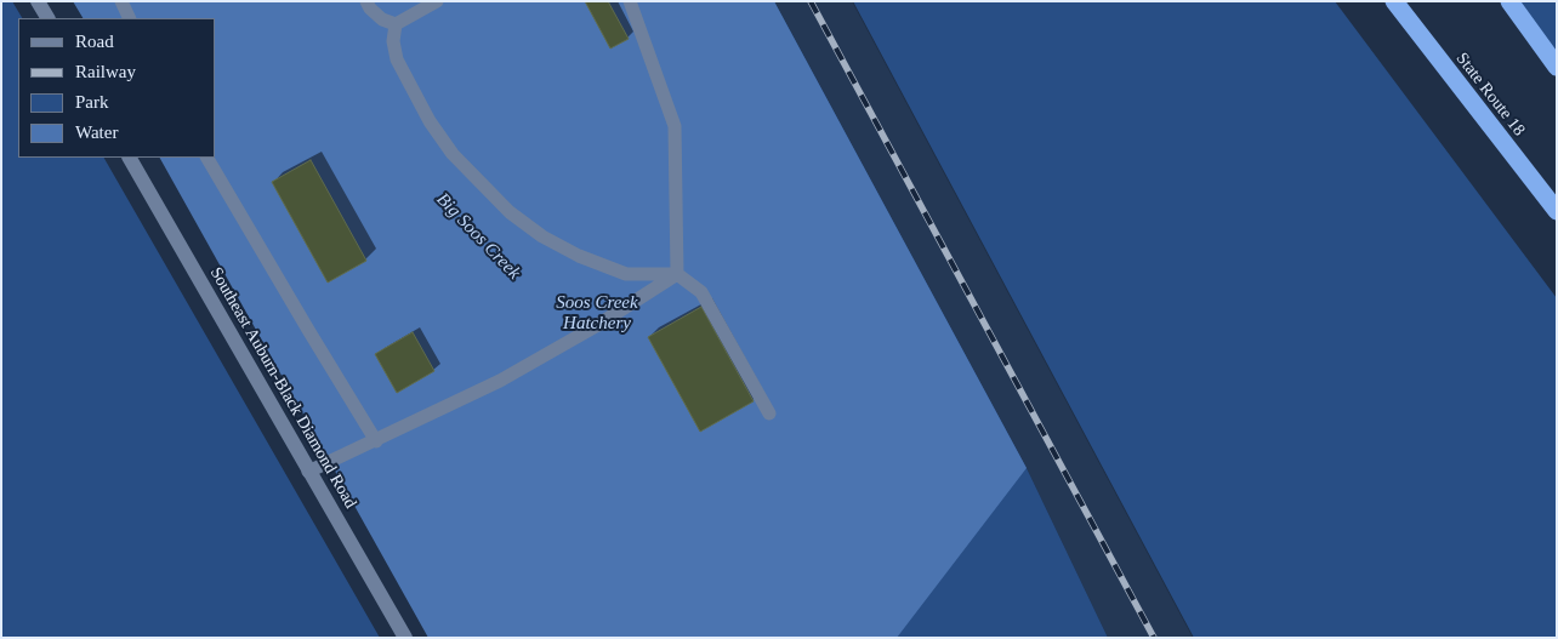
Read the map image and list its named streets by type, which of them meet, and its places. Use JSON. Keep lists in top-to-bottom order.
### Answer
{
  "streets": {
    "highway": ["State Route 18"],
    "main road": ["Southeast Auburn-Black Diamond Road"]
  },
  "water": ["Big Soos Creek", "Soos Creek Hatchery"],
  "legend": [
    "Road",
    "Railway",
    "Park",
    "Water"
  ]
}
